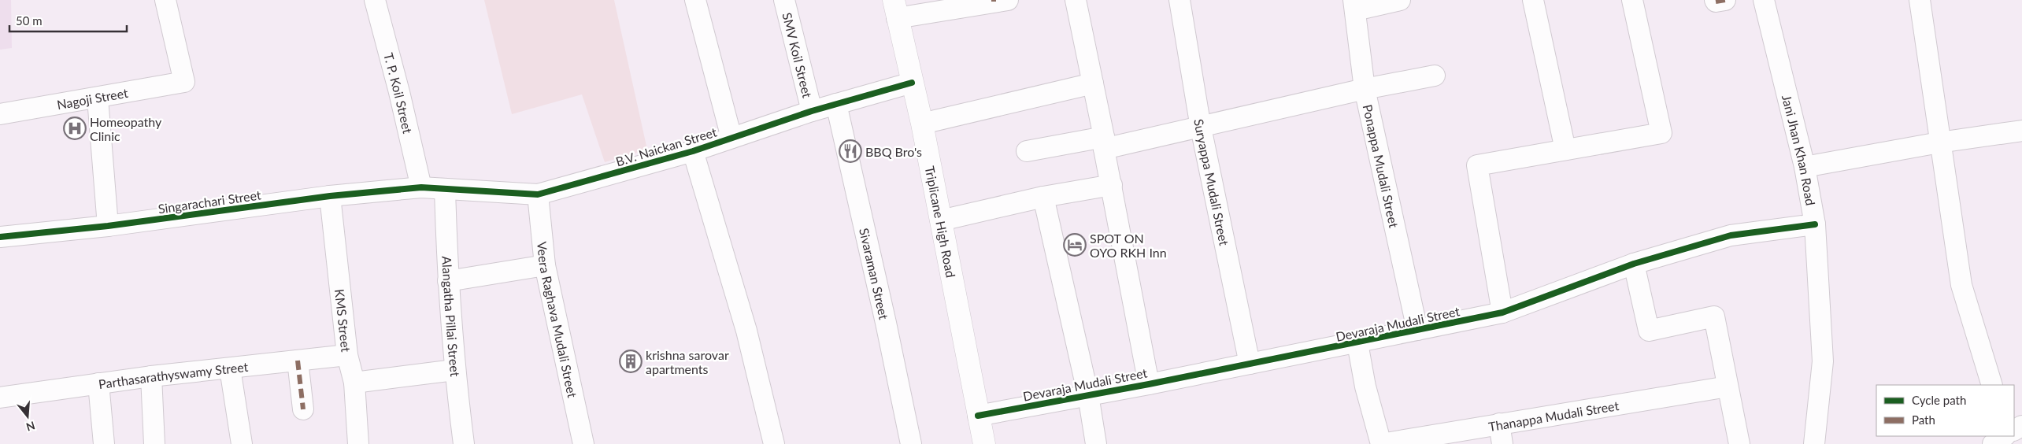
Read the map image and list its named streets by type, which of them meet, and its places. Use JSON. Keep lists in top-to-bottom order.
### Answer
{
  "streets": {
    "main road": ["Triplicane High Road"],
    "street": [
      "SMV Koil Street",
      "T. P. Koil Street",
      "Nagoji Street",
      "B.V. Naickan Street",
      "Jani Jhan Khan Road",
      "Ponappa Mudali Street",
      "Suryappa Mudali Street",
      "Singarachari Street",
      "Sivaraman Street",
      "Alangatha Pillai Street",
      "Veera Raghava Mudali Street",
      "KMS Street",
      "Devaraja Mudali Street",
      "Parthasarathyswamy Street",
      "Thanappa Mudali Street"
    ]
  },
  "crossings": [
    ["SMV Koil Street", "B.V. Naickan Street"],
    ["T. P. Koil Street", "B.V. Naickan Street"],
    ["T. P. Koil Street", "Singarachari Street"],
    ["B.V. Naickan Street", "Singarachari Street"],
    ["B.V. Naickan Street", "Triplicane High Road"],
    ["B.V. Naickan Street", "Sivaraman Street"],
    ["B.V. Naickan Street", "Alangatha Pillai Street"],
    ["B.V. Naickan Street", "Veera Raghava Mudali Street"],
    ["Jani Jhan Khan Road", "Devaraja Mudali Street"],
    ["Ponappa Mudali Street", "Devaraja Mudali Street"],
    ["Suryappa Mudali Street", "Devaraja Mudali Street"],
    ["Singarachari Street", "KMS Street"],
    ["Triplicane High Road", "Devaraja Mudali Street"],
    ["KMS Street", "Parthasarathyswamy Street"]
  ],
  "places": {
    "hospital": ["Homeopathy Clinic"],
    "restaurant": ["BBQ Bro's"],
    "hotel": ["SPOT ON OYO RKH Inn"],
    "building": ["krishna sarovar apartments"]
  },
  "legend": ["Cycle path", "Path"],
  "scale_bar": "50 m",
  "north": "bottom"
}
